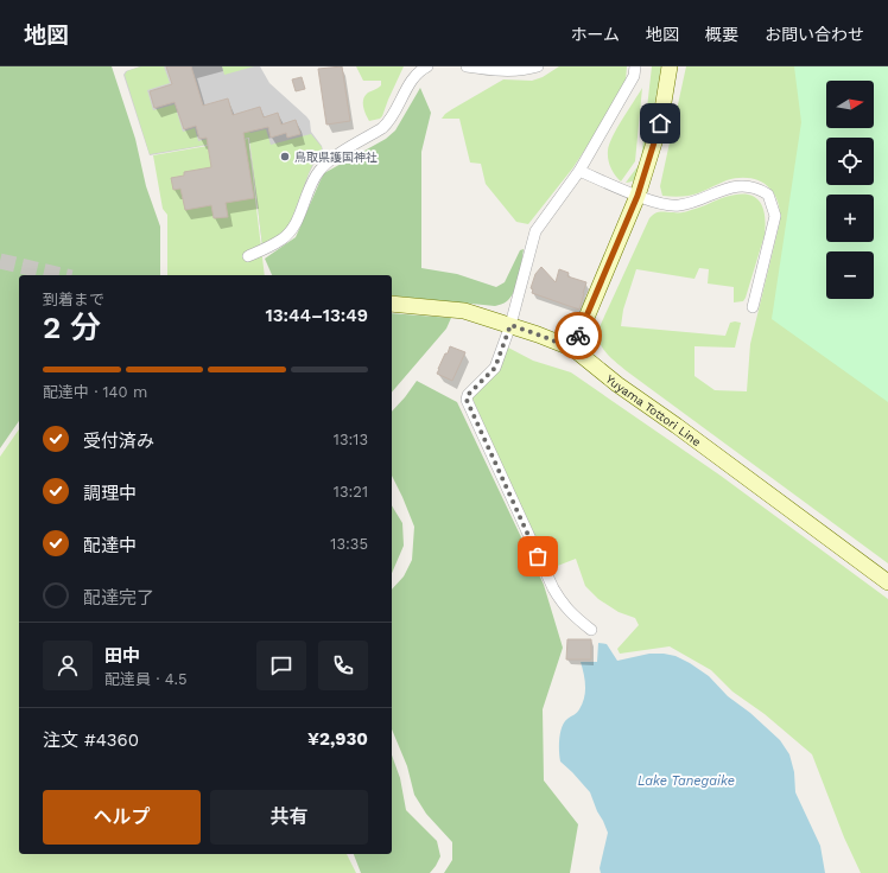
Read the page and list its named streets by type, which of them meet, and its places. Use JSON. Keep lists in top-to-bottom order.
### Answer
{
  "streets": {
    "main road": ["Yuyama Tottori Line"]
  },
  "water": ["Lake Tanegaike"],
  "places": ["鳥取県護国神社"],
  "north": "right",
  "page": {
    "header": "地図",
    "nav": [
      "ホーム",
      "地図",
      "概要",
      "お問い合わせ"
    ],
    "map_buttons": ["+", "−"],
    "heading": ["2 分", "到着まで", "13:44–13:49"],
    "panel": [
      "田中",
      "配達員 · 4.5",
      "注文 #4360",
      "¥2,930"
    ],
    "bar": "配達中 · 140 m",
    "list": [
      ["受付済み", "13:13"],
      ["調理中", "13:21"],
      ["配達中", "13:35"],
      "配達完了"
    ],
    "buttons": ["ヘルプ", "共有"]
  }
}
